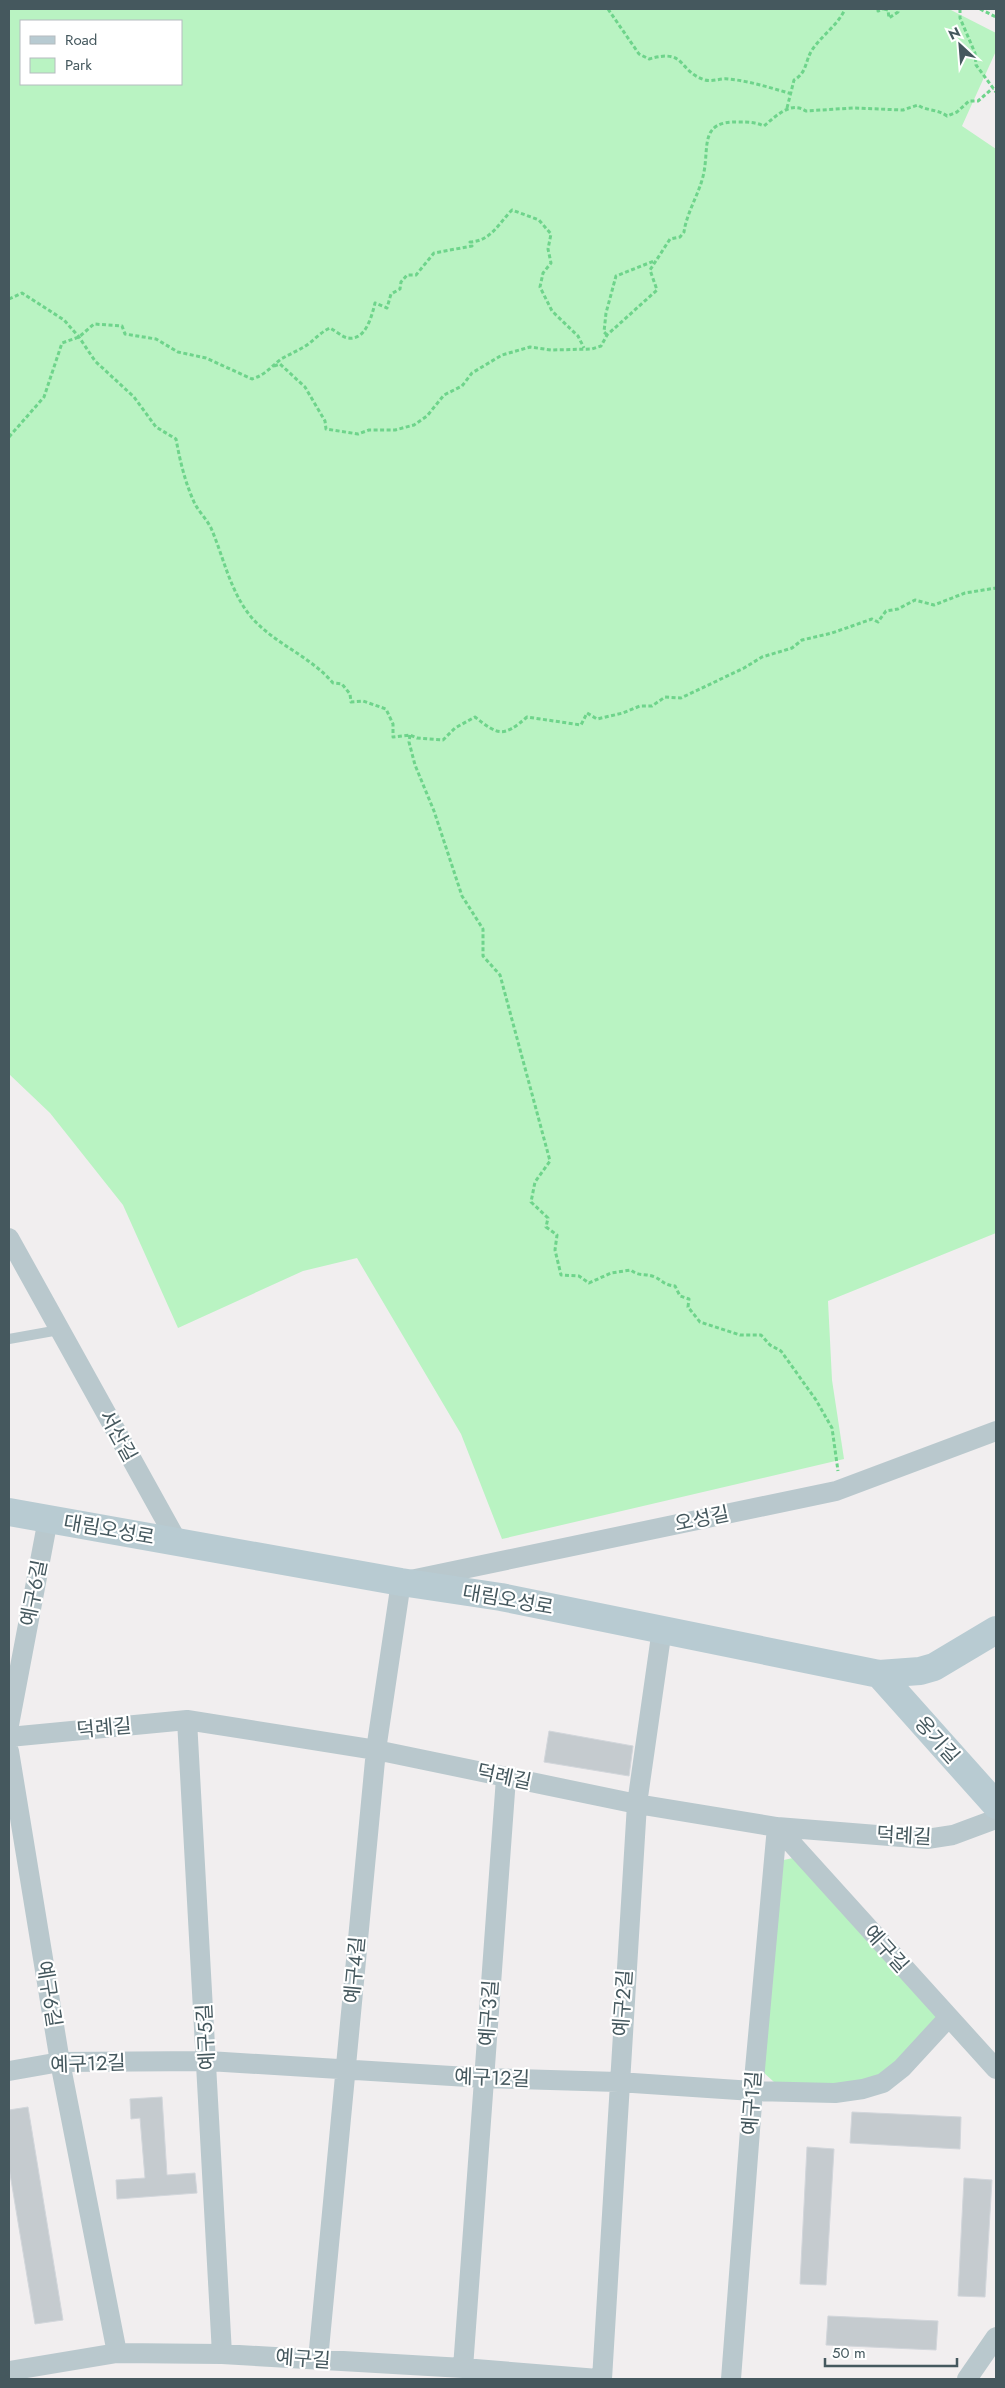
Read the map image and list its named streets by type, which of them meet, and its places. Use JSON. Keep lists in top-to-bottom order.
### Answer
{
  "streets": {
    "street": [
      "서산길",
      "오성길",
      "대림오성로",
      "예구6길",
      "덕례길",
      "옹기길",
      "예구길",
      "예구4길",
      "예구2길",
      "예구3길",
      "예구5길",
      "예구12길",
      "예구1길"
    ]
  },
  "crossings": [
    ["서산길", "대림오성로"],
    ["오성길", "대림오성로"],
    ["오성길", "예구4길"],
    ["대림오성로", "예구6길"],
    ["대림오성로", "옹기길"],
    ["대림오성로", "예구4길"],
    ["대림오성로", "예구2길"],
    ["예구6길", "예구길"],
    ["예구6길", "예구12길"],
    ["덕례길", "예구길"],
    ["덕례길", "예구4길"],
    ["덕례길", "예구2길"],
    ["덕례길", "예구3길"],
    ["덕례길", "예구5길"],
    ["덕례길", "예구1길"],
    ["예구길", "예구4길"],
    ["예구길", "예구3길"],
    ["예구길", "예구5길"],
    ["예구길", "예구12길"],
    ["예구길", "예구1길"],
    ["예구4길", "예구12길"],
    ["예구2길", "예구12길"],
    ["예구3길", "예구12길"],
    ["예구5길", "예구12길"],
    ["예구12길", "예구1길"]
  ],
  "legend": ["Road", "Park"],
  "scale_bar": "50 m",
  "north": "top left"
}
